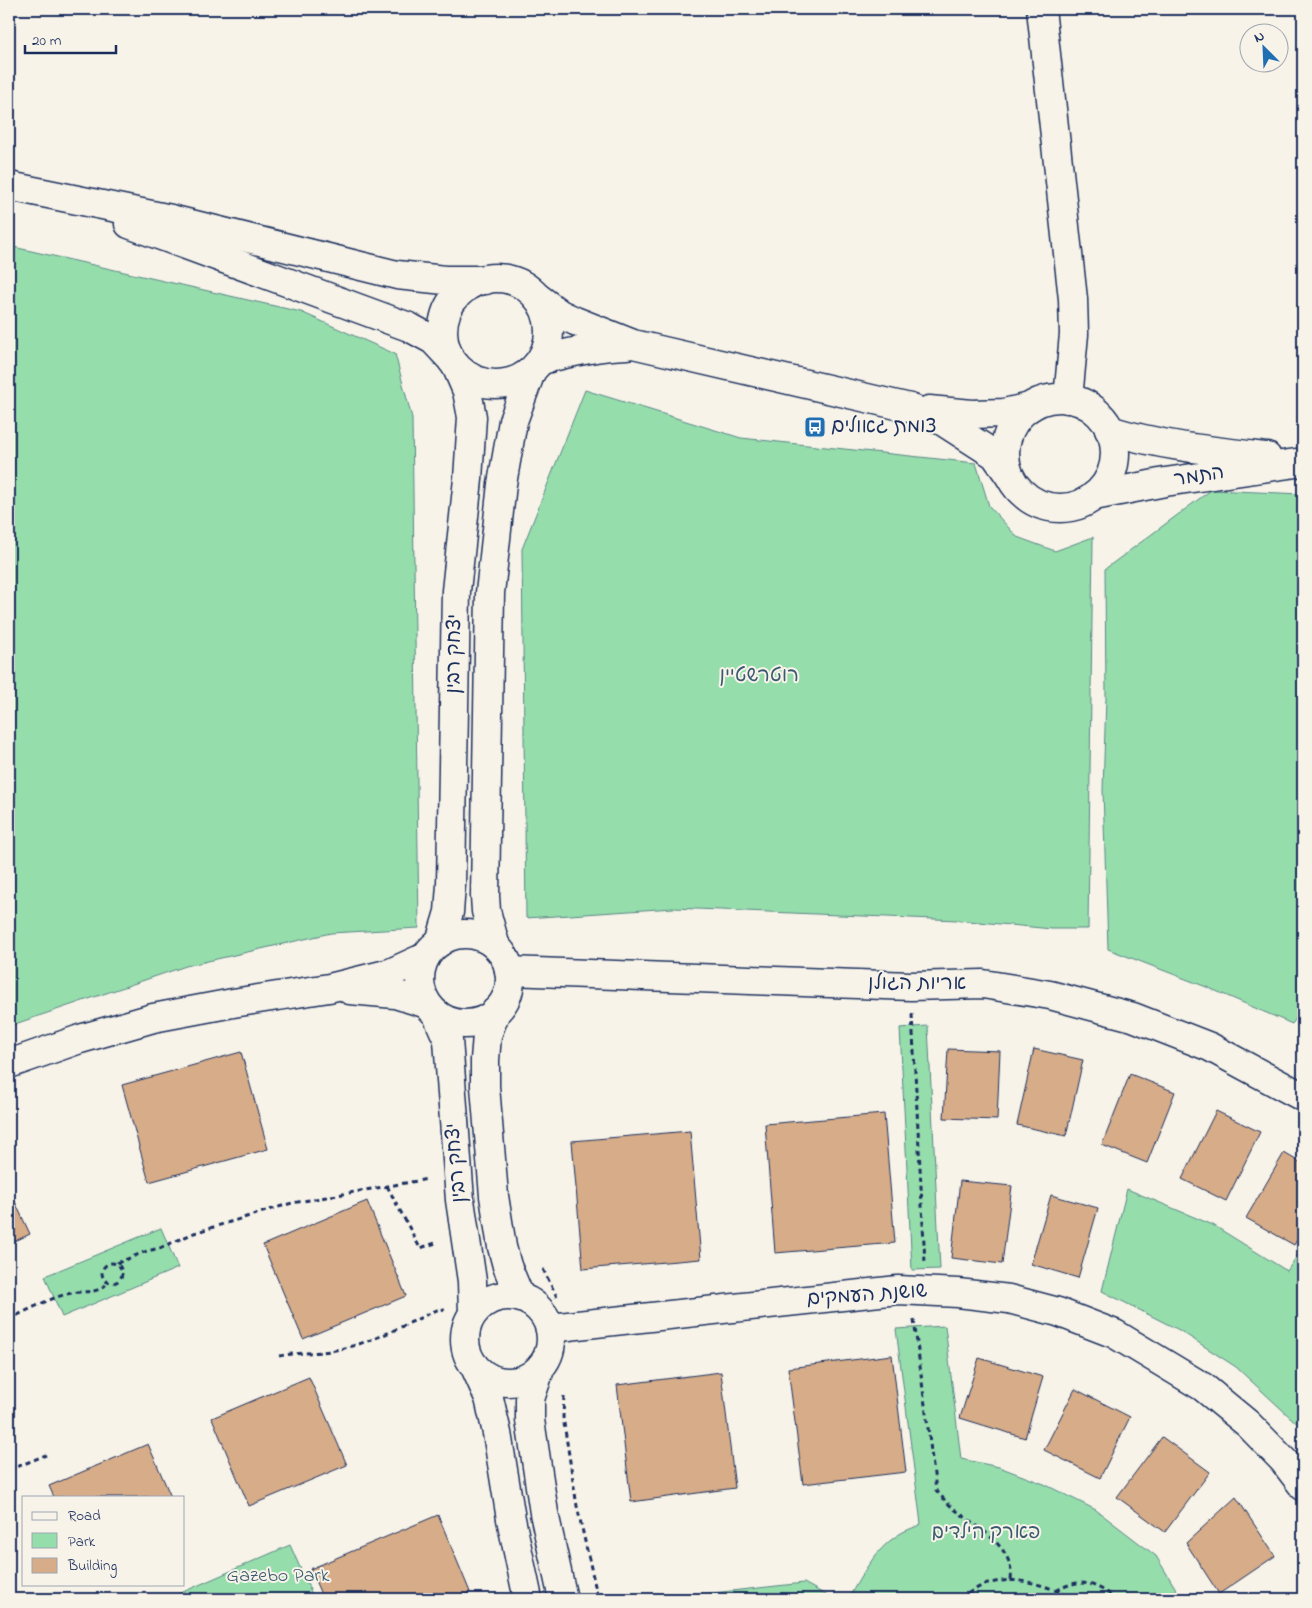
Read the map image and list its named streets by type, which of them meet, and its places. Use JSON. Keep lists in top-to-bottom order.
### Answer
{
  "streets": {
    "main road": [
      "התמר",
      "יצחק רבין",
      "אריות הגולן",
      "שושנת העמקים"
    ]
  },
  "crossings": [
    ["יצחק רבין", "אריות הגולן"],
    ["יצחק רבין", "שושנת העמקים"]
  ],
  "parks": ["רוטרשטיין", "פארק הילדים", "Gazebo Park"],
  "places": {
    "bus stop": ["צומת גאולים"]
  },
  "legend": ["Road", "Park", "Building"],
  "scale_bar": "20 m",
  "north": "top left"
}
